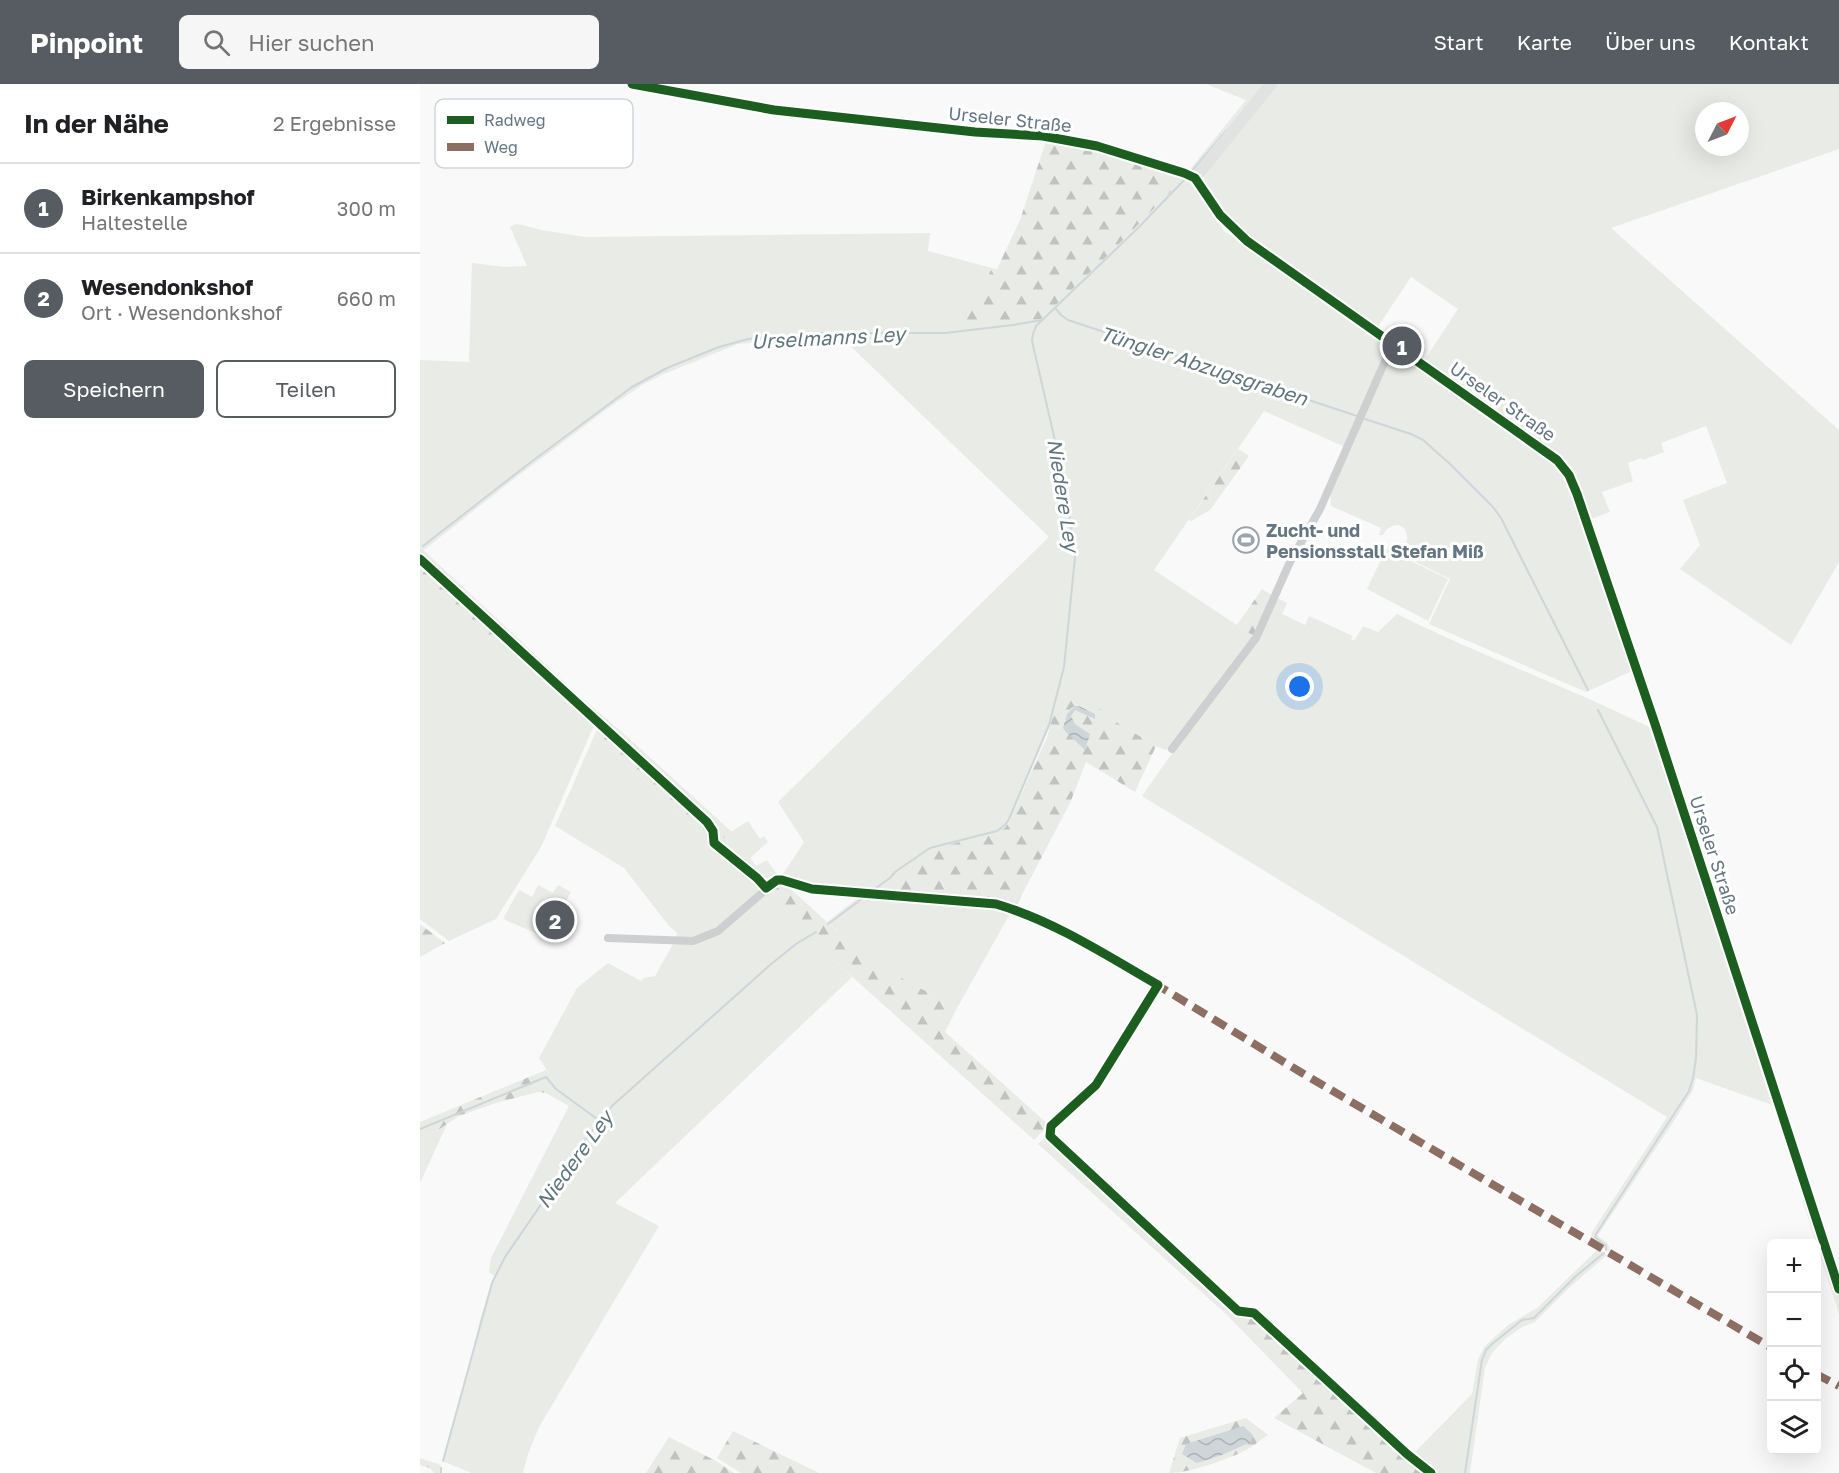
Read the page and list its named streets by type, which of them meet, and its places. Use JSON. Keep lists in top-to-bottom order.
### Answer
{
  "streets": {
    "street": ["Urseler Straße"]
  },
  "water": ["Urselmanns Ley", "Tüngler Abzugsgraben", "Niedere Ley"],
  "places": {
    "sports": ["Zucht- und Pensionsstall Stefan Miß"]
  },
  "legend": ["Radweg", "Weg"],
  "north": "top right",
  "page": {
    "header": "Pinpoint",
    "search": "Hier suchen",
    "nav": [
      "Start",
      "Karte",
      "Über uns",
      "Kontakt"
    ],
    "heading": ["In der Nähe", "2 Ergebnisse"],
    "list": [
      {
        "mark": "1",
        "name": "Birkenkampshof",
        "note": "Haltestelle",
        "value": "300 m"
      },
      {
        "mark": "2",
        "name": "Wesendonkshof",
        "note": "Ort · Wesendonkshof",
        "value": "660 m"
      }
    ],
    "pins": ["1", "2"],
    "buttons": ["Speichern", "Teilen"],
    "map_buttons": ["+", "−"]
  }
}
